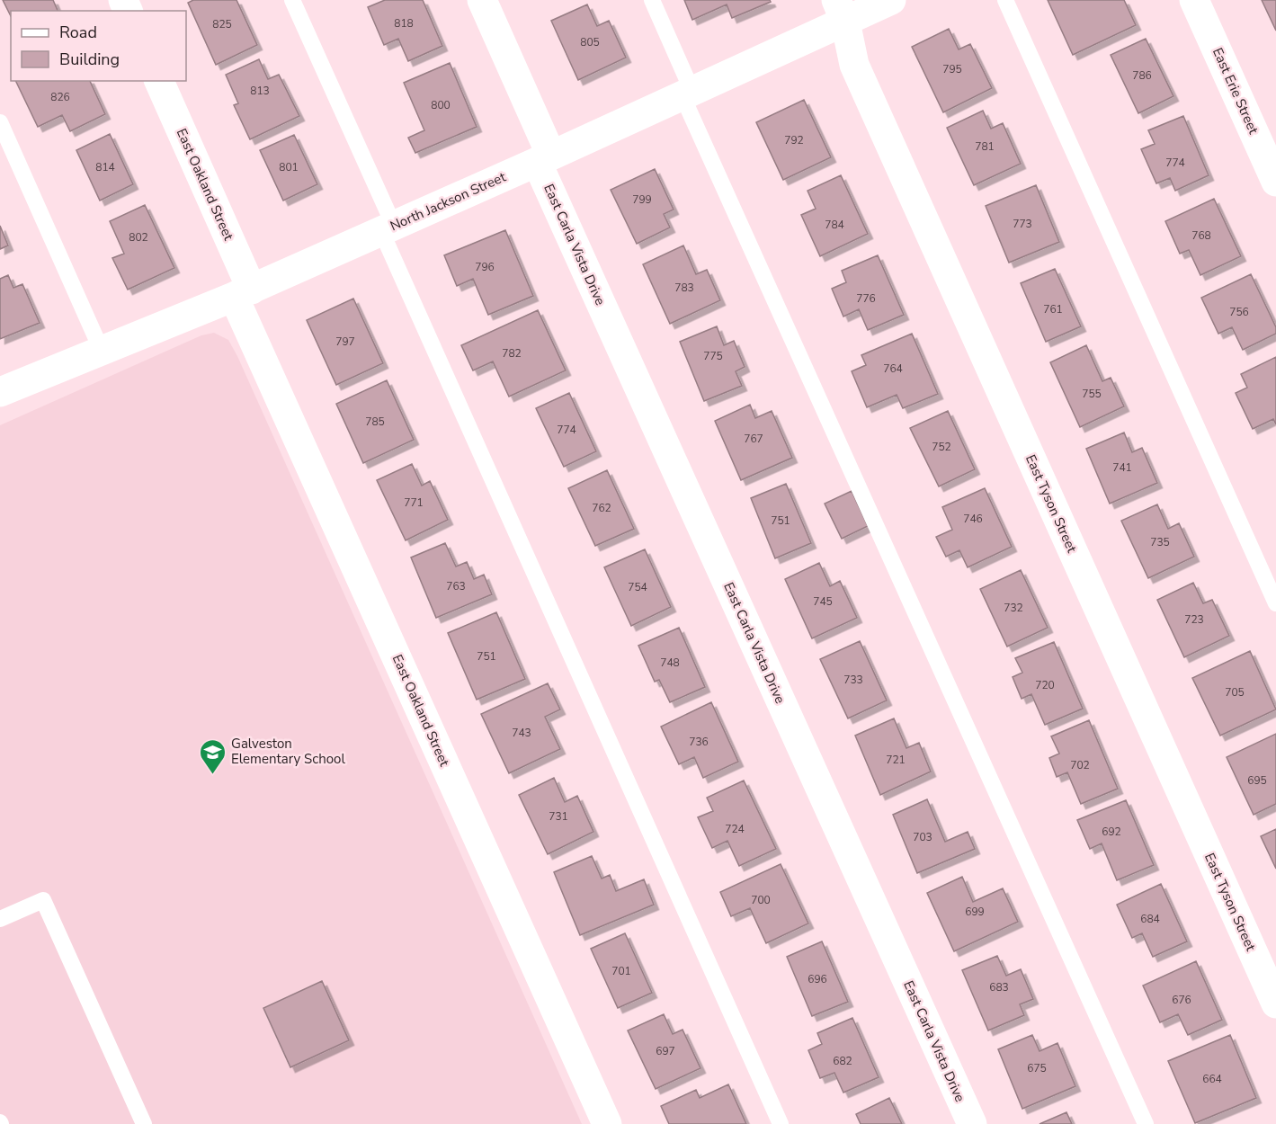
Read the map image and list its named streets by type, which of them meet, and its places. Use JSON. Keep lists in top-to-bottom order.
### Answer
{
  "streets": {
    "street": [
      "East Erie Street",
      "East Oakland Street",
      "North Jackson Street",
      "East Carla Vista Drive",
      "East Tyson Street"
    ]
  },
  "crossings": [
    ["East Oakland Street", "North Jackson Street"],
    ["North Jackson Street", "East Carla Vista Drive"],
    ["North Jackson Street", "East Tyson Street"]
  ],
  "places": {
    "school or university": ["Galveston Elementary School"]
  },
  "house_numbers": [
    "818",
    "825",
    "805",
    "795",
    "786",
    "813",
    "826",
    "800",
    "792",
    "781",
    "774",
    "814",
    "801",
    "799",
    "773",
    "784",
    "768",
    "802",
    "796",
    "783",
    "776",
    "761",
    "756",
    "797",
    "782",
    "775",
    "764",
    "755",
    "785",
    "774",
    "767",
    "752",
    "741",
    "771",
    "762",
    "746",
    "751",
    "735",
    "763",
    "754",
    "745",
    "732",
    "723",
    "751",
    "748",
    "733",
    "720",
    "705",
    "743",
    "736",
    "721",
    "702",
    "695",
    "731",
    "724",
    "692",
    "703",
    "700",
    "699",
    "684",
    "701",
    "696",
    "683",
    "676",
    "697",
    "682",
    "675",
    "664"
  ],
  "legend": ["Road", "Building"]
}
